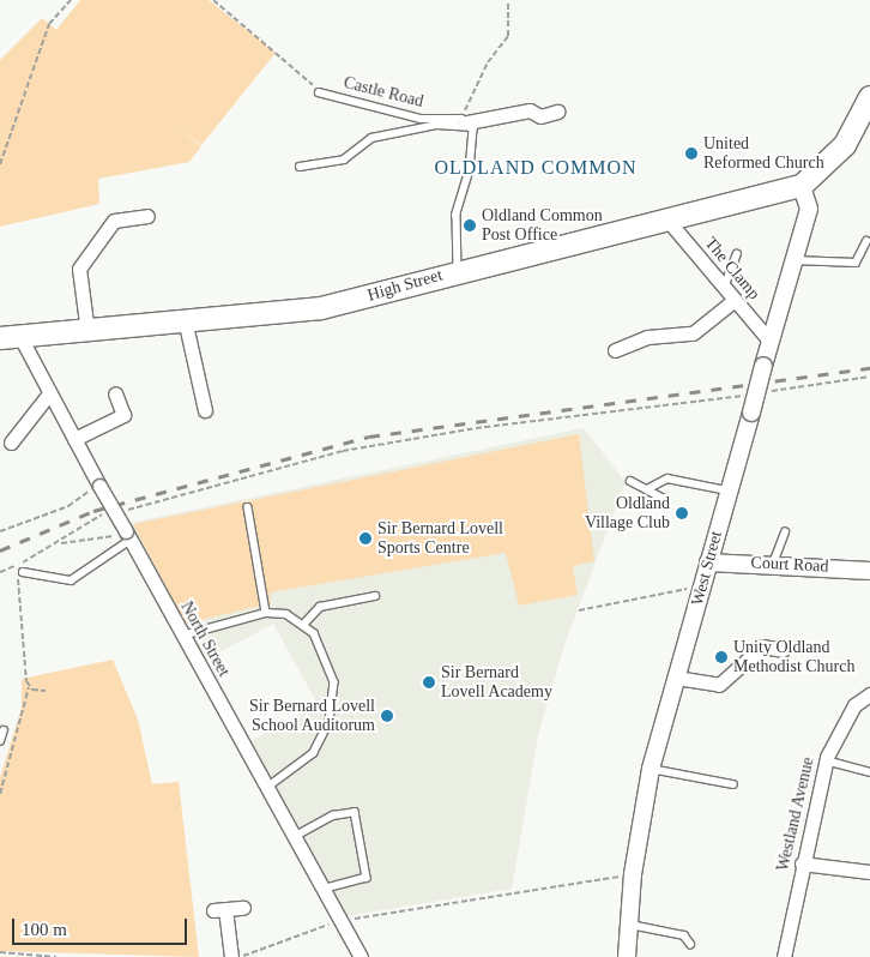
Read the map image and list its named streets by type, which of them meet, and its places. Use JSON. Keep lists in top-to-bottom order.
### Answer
{
  "streets": {
    "main road": ["High Street"],
    "street": [
      "The Clamp",
      "Court Road",
      "West Street",
      "North Street",
      "Westland Avenue"
    ],
    "lane": ["Castle Road"]
  },
  "crossings": [
    ["The Clamp", "High Street"],
    ["The Clamp", "West Street"],
    ["High Street", "West Street"],
    ["High Street", "North Street"],
    ["Court Road", "West Street"]
  ],
  "districts": ["OLDLAND COMMON"],
  "places": [
    "United Reformed Church",
    "Oldland Common Post Office",
    "Oldland Village Club",
    "Sir Bernard Lovell Sports Centre",
    "Unity Oldland Methodist Church",
    "Sir Bernard Lovell Academy",
    "Sir Bernard Lovell School Auditorum"
  ],
  "scale_bar": "100 m"
}
